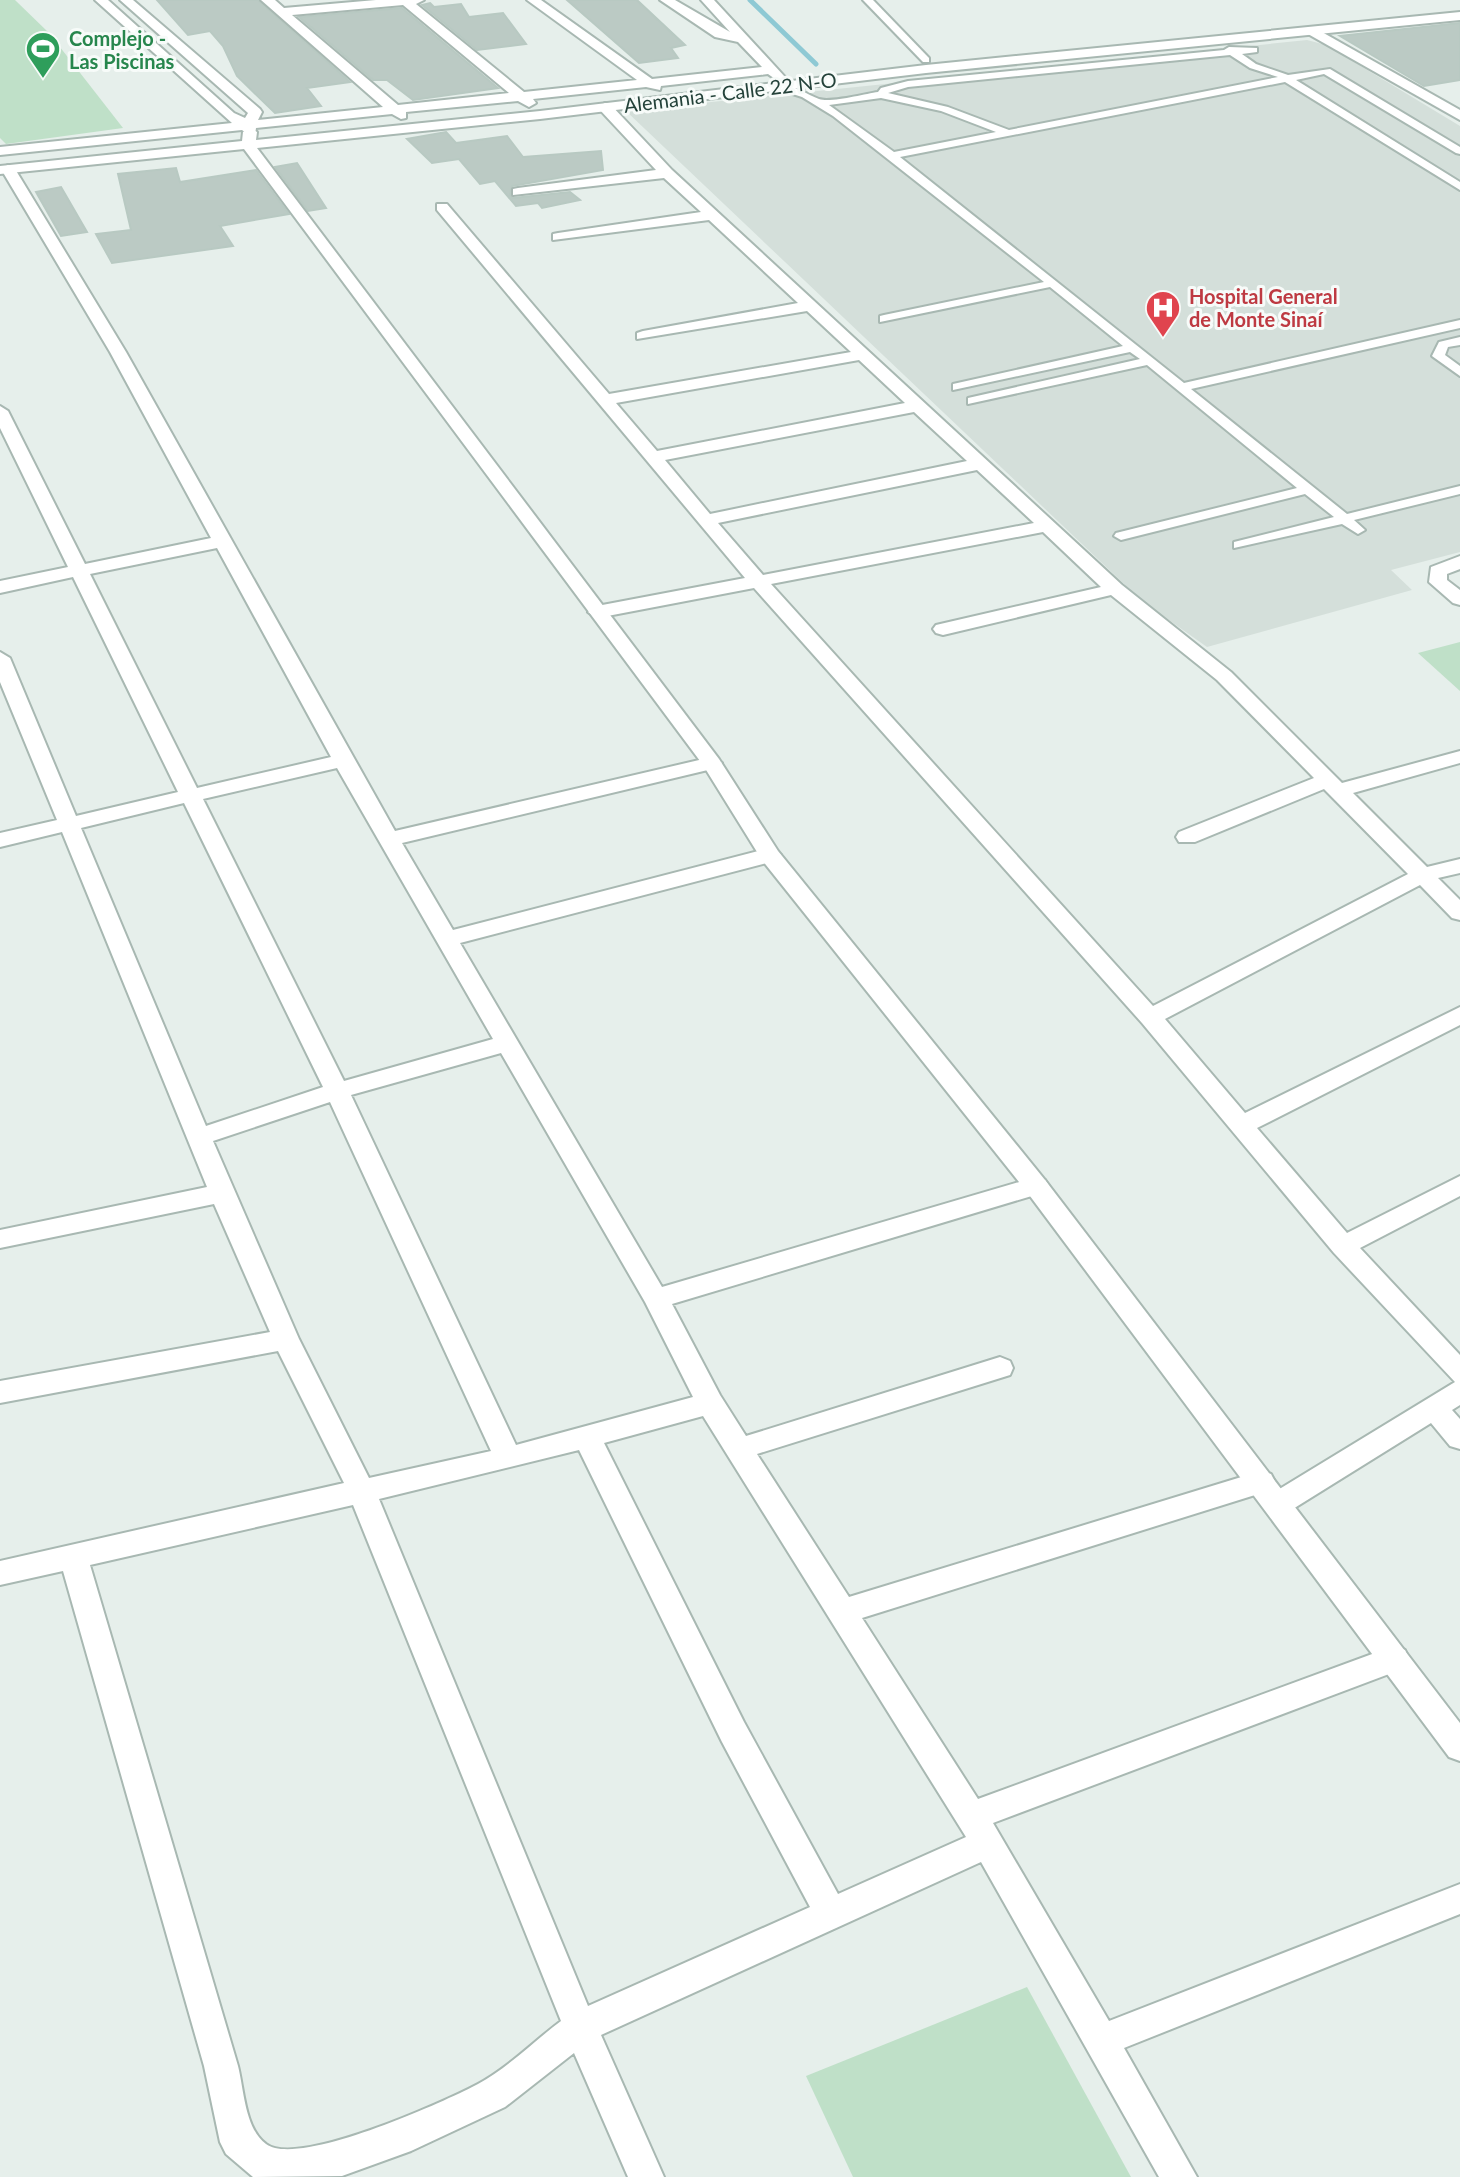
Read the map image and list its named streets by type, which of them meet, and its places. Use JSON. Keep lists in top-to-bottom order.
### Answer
{
  "streets": {
    "street": ["Alemania - Calle 22 N-O"]
  },
  "places": {
    "sports": ["Complejo - Las Piscinas"],
    "hospital": ["Hospital General de Monte Sinaí"]
  }
}
